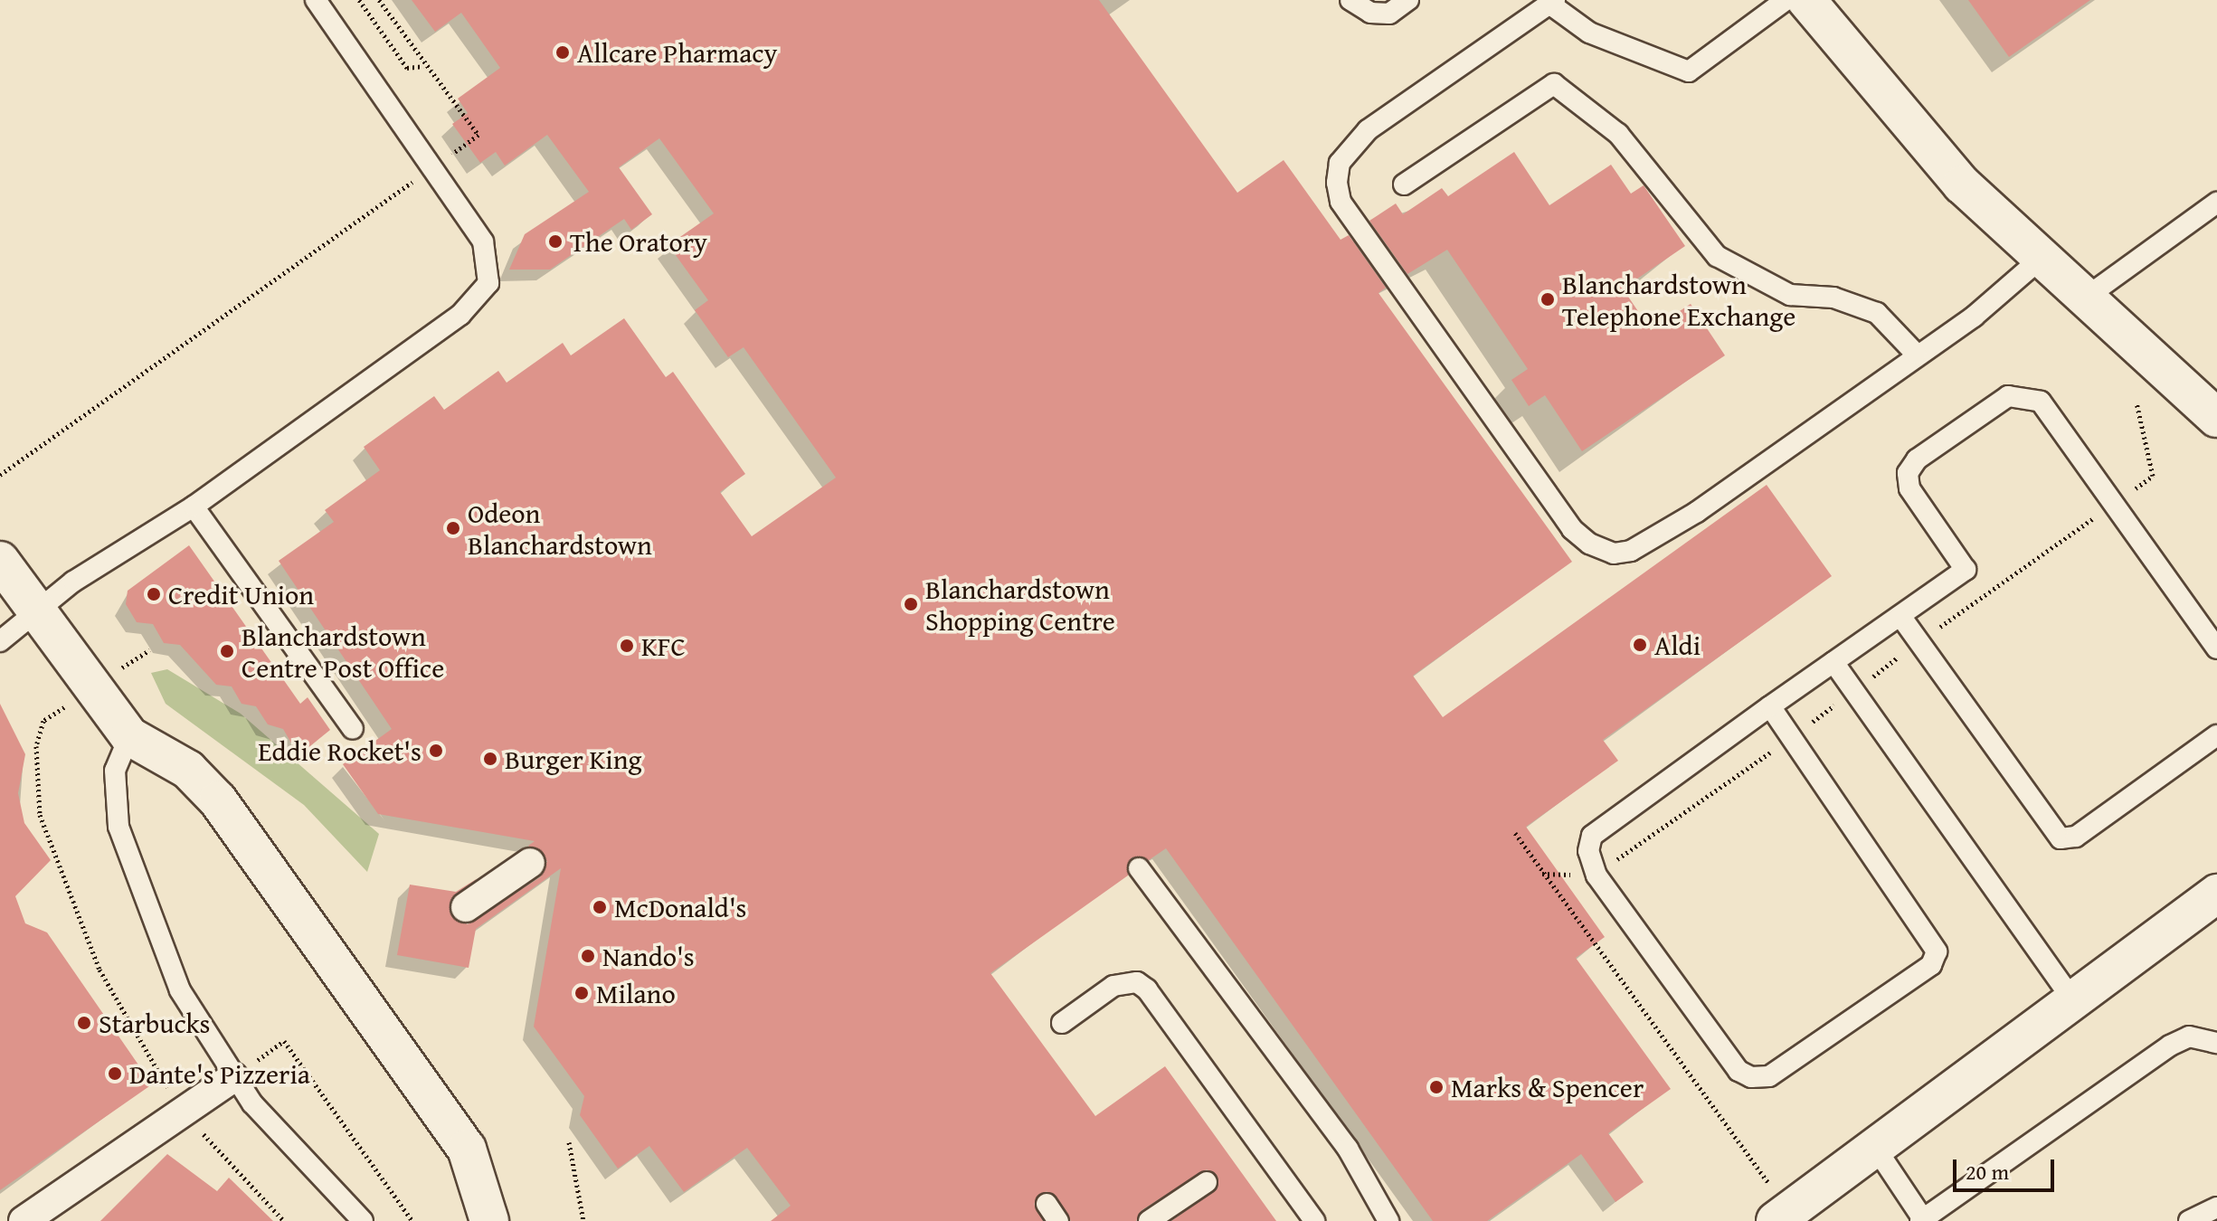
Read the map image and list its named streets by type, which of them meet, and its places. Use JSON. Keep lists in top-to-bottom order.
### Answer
{
  "places": [
    "Allcare Pharmacy",
    "The Oratory",
    "Blanchardstown Telephone Exchange",
    "Odeon Blanchardstown",
    "Credit Union",
    "Blanchardstown Shopping Centre",
    "Aldi",
    "KFC",
    "Blanchardstown Centre Post Office",
    "Eddie Rocket's",
    "Burger King",
    "McDonald's",
    "Nando's",
    "Milano",
    "Starbucks",
    "Dante's Pizzeria",
    "Marks & Spencer"
  ],
  "scale_bar": "20 m"
}
